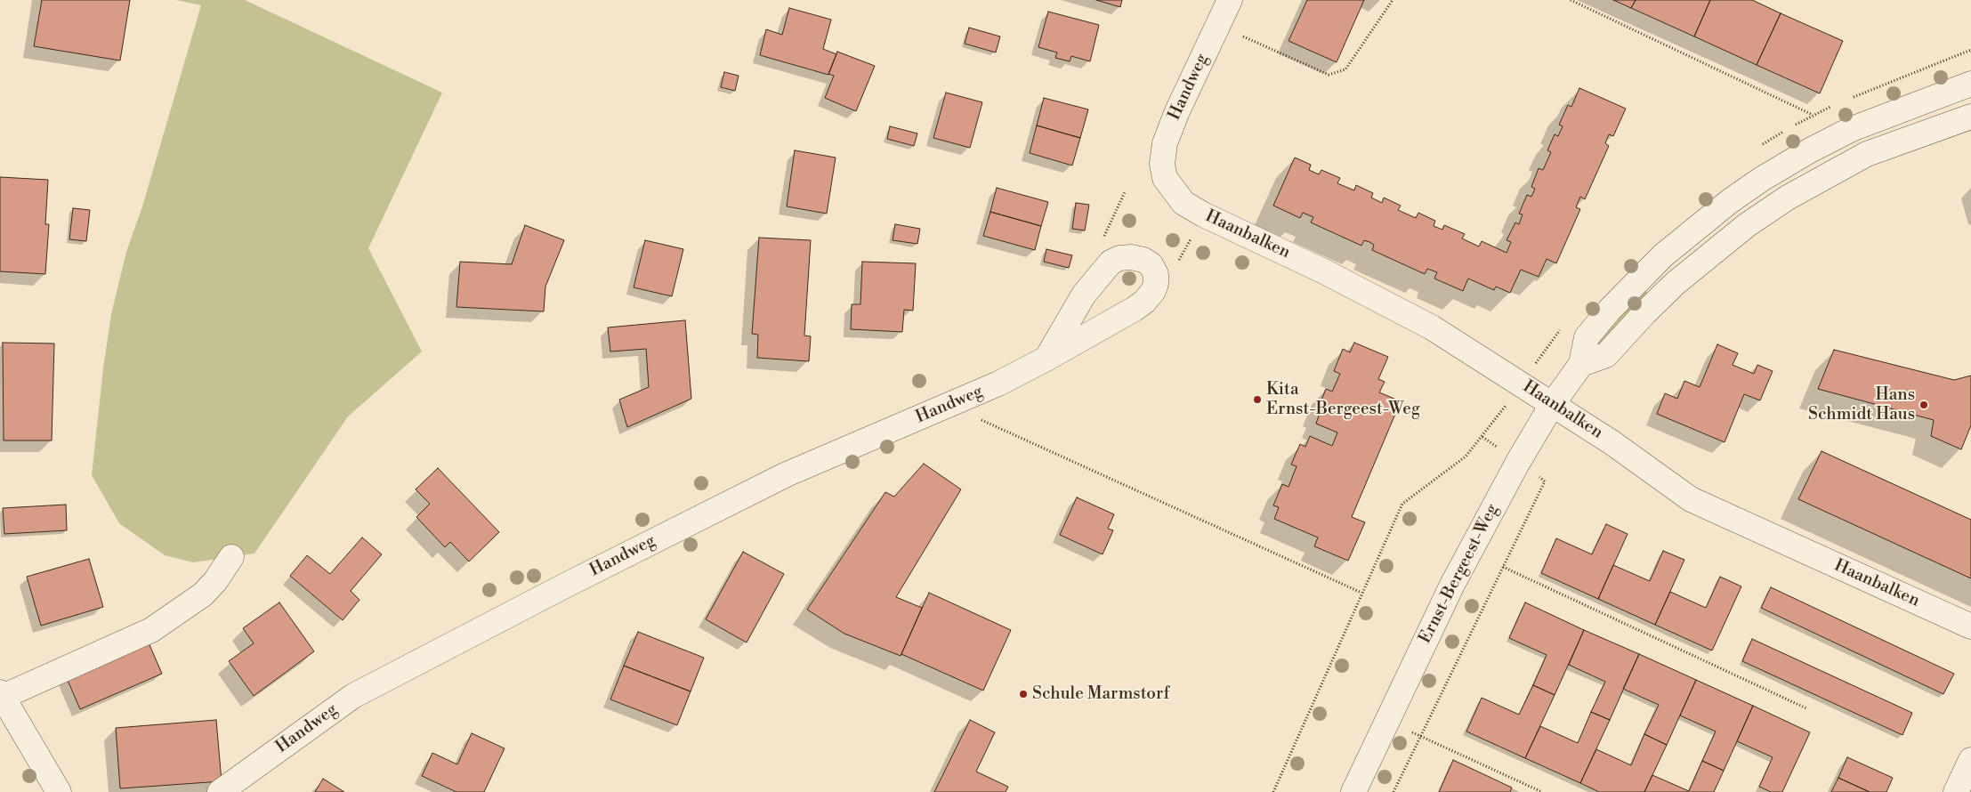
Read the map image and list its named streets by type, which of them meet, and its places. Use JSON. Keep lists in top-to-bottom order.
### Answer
{
  "streets": {
    "street": ["Handweg", "Haanbalken", "Ernst-Bergeest-Weg"]
  },
  "crossings": [
    ["Handweg", "Haanbalken"],
    ["Haanbalken", "Ernst-Bergeest-Weg"]
  ],
  "places": ["Kita Ernst-Bergeest-Weg", "Hans Schmidt Haus", "Schule Marmstorf"]
}
